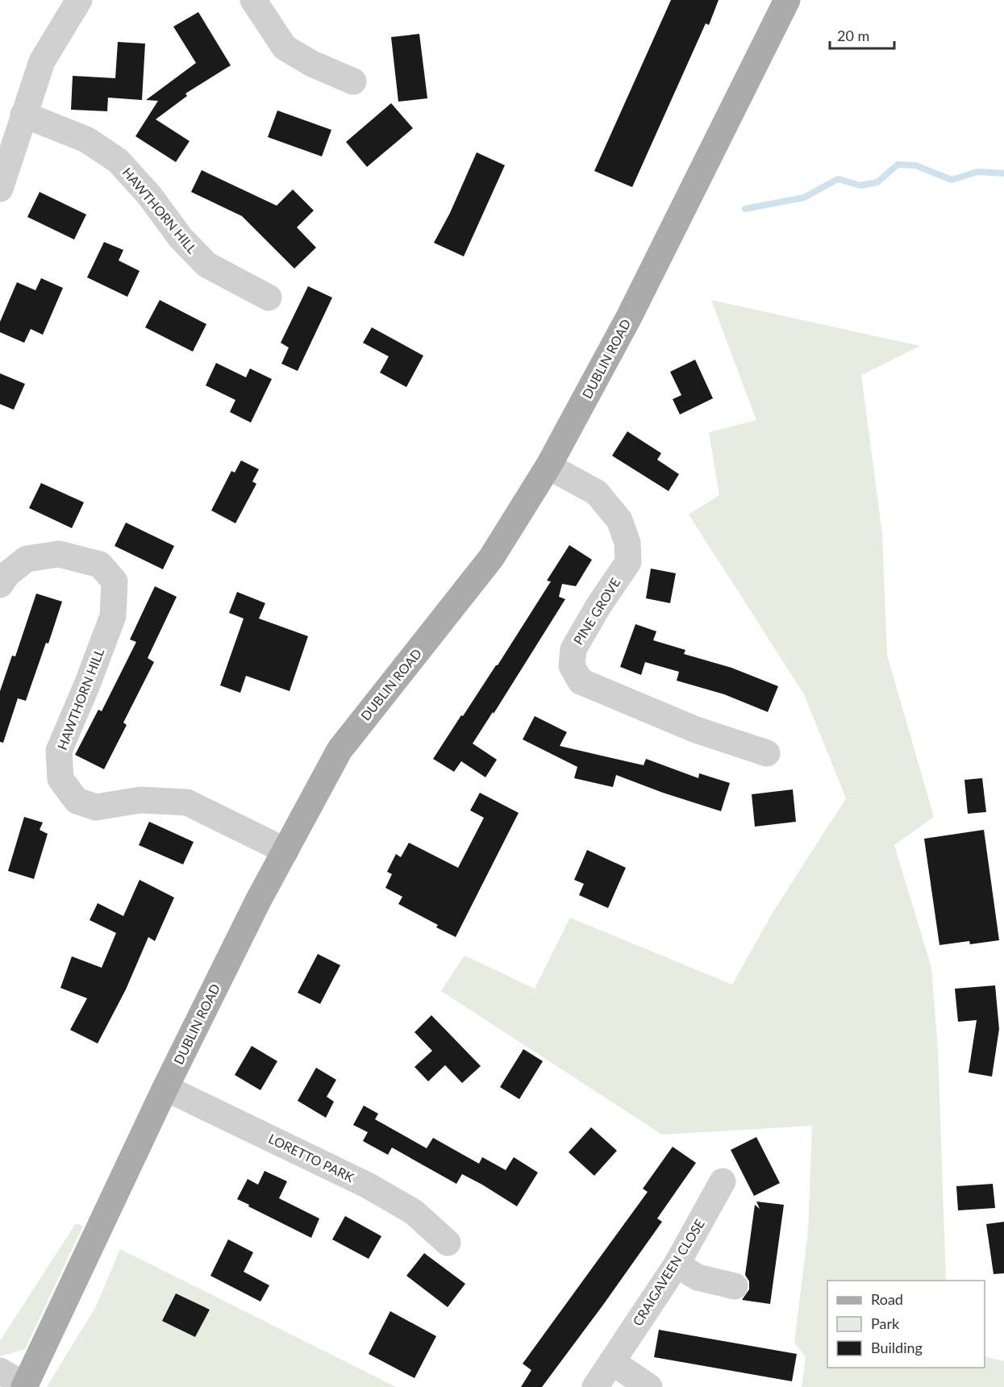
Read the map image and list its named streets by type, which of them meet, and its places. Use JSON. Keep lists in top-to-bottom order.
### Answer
{
  "streets": {
    "main road": ["DUBLIN ROAD"],
    "street": [
      "HAWTHORN HILL",
      "PINE GROVE",
      "LORETTO PARK",
      "CRAIGAVEEN CLOSE"
    ]
  },
  "crossings": [
    ["HAWTHORN HILL", "DUBLIN ROAD"],
    ["DUBLIN ROAD", "PINE GROVE"],
    ["DUBLIN ROAD", "LORETTO PARK"]
  ],
  "legend": ["Road", "Park", "Building"],
  "scale_bar": "20 m"
}
